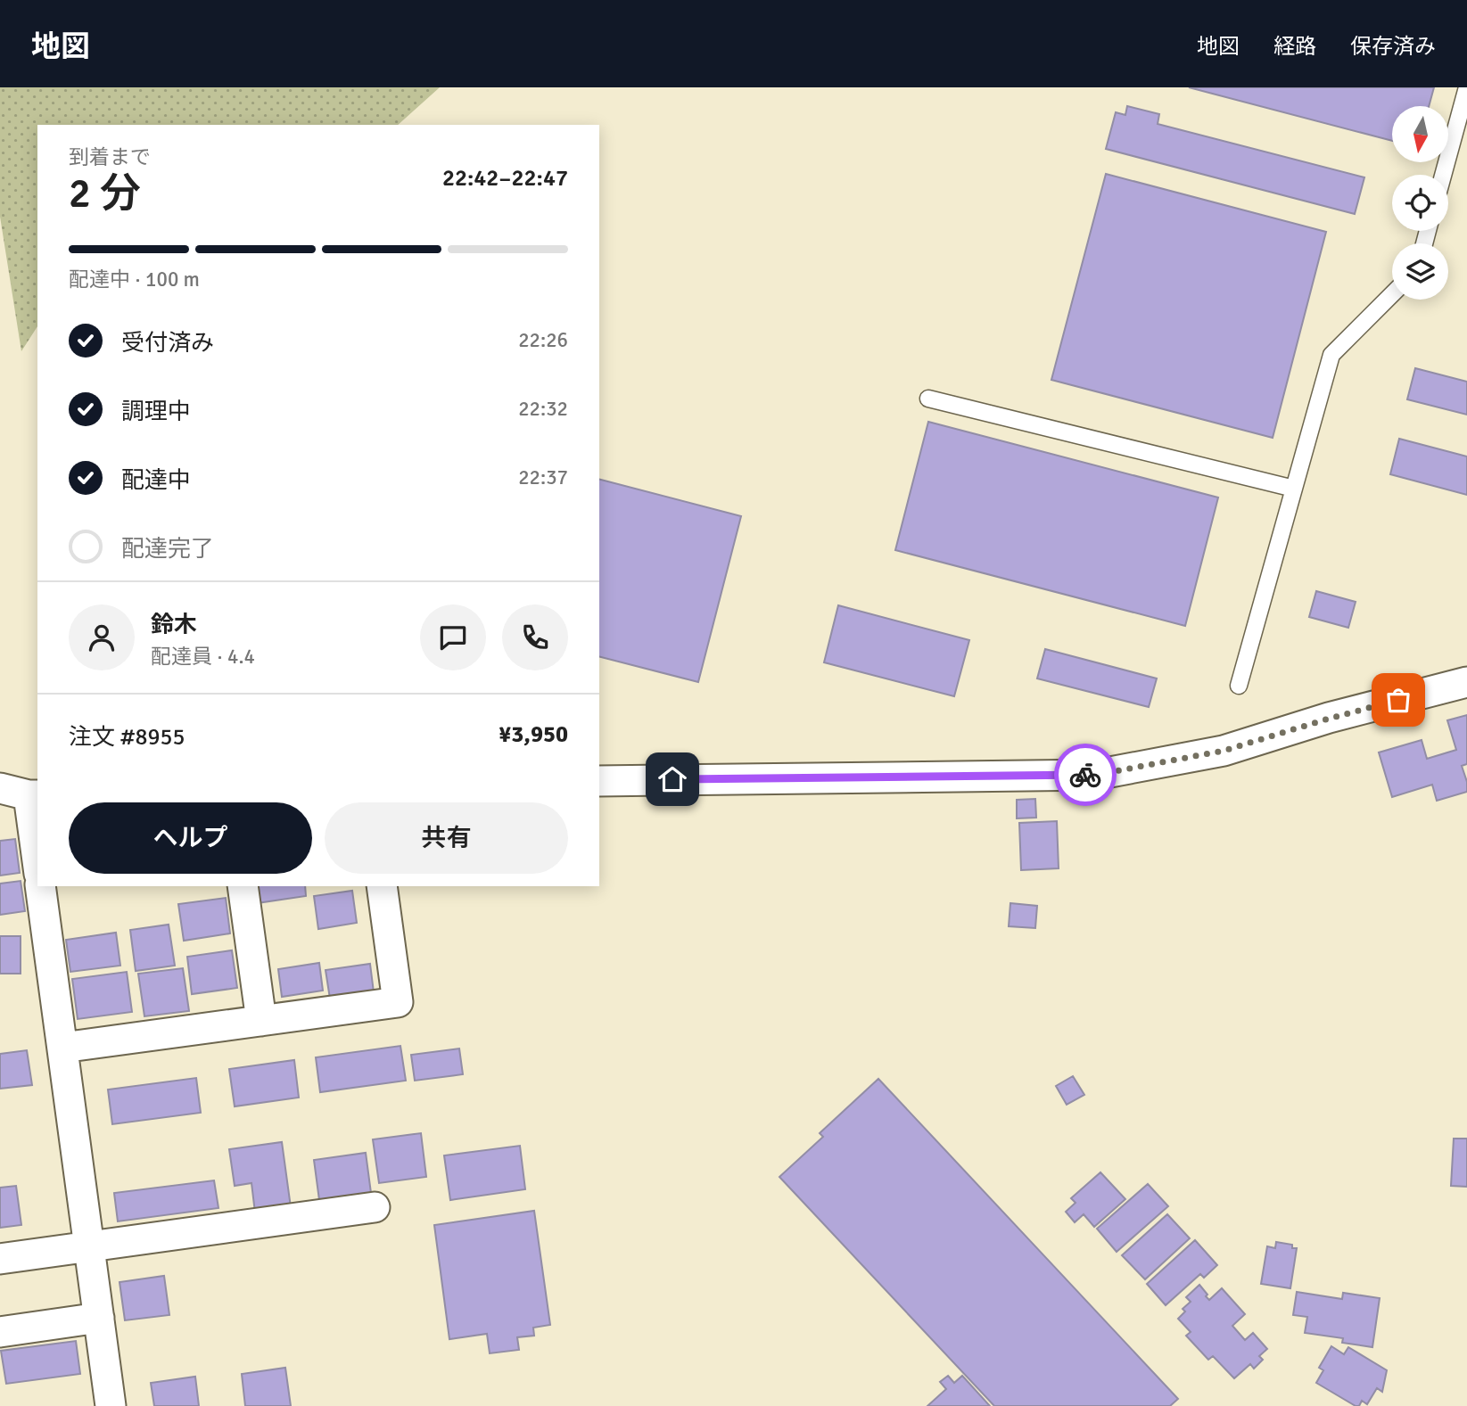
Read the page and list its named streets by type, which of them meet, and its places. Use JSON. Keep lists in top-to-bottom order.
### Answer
{
  "north": "bottom",
  "page": {
    "header": "地図",
    "nav": ["地図", "経路", "保存済み"],
    "heading": ["2 分", "到着まで", "22:42–22:47"],
    "panel": [
      "鈴木",
      "配達員 · 4.4",
      "注文 #8955",
      "¥3,950"
    ],
    "bar": "配達中 · 100 m",
    "list": [
      ["受付済み", "22:26"],
      ["調理中", "22:32"],
      ["配達中", "22:37"],
      "配達完了"
    ],
    "buttons": ["ヘルプ", "共有"]
  }
}
